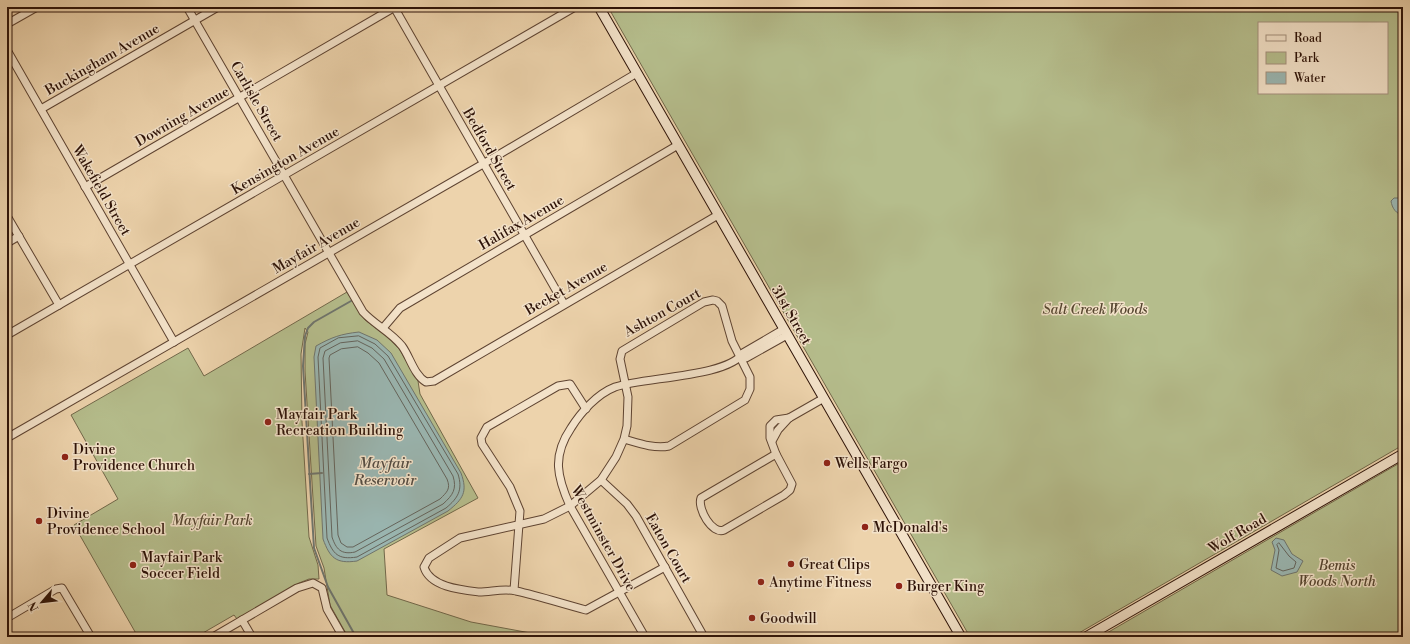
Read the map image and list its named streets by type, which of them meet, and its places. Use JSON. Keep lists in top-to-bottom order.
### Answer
{
  "streets": {
    "main road": ["31st Street", "Wolf Road"],
    "street": [
      "Buckingham Avenue",
      "Carlisle Street",
      "Downing Avenue",
      "Bedford Street",
      "Kensington Avenue",
      "Wakefield Street",
      "Halifax Avenue",
      "Mayfair Avenue",
      "Becket Avenue",
      "Ashton Court",
      "Westminster Drive",
      "Eaton Court"
    ]
  },
  "crossings": [
    ["Buckingham Avenue", "Carlisle Street"],
    ["Buckingham Avenue", "Wakefield Street"],
    ["Carlisle Street", "Downing Avenue"],
    ["Carlisle Street", "Kensington Avenue"],
    ["Carlisle Street", "Halifax Avenue"],
    ["Carlisle Street", "Mayfair Avenue"],
    ["Carlisle Street", "Becket Avenue"],
    ["Downing Avenue", "Bedford Street"],
    ["Downing Avenue", "Wakefield Street"],
    ["Bedford Street", "Kensington Avenue"],
    ["Bedford Street", "Halifax Avenue"],
    ["Bedford Street", "Mayfair Avenue"],
    ["Bedford Street", "Becket Avenue"],
    ["Kensington Avenue", "Wakefield Street"],
    ["Wakefield Street", "Mayfair Avenue"],
    ["Halifax Avenue", "31st Street"],
    ["Mayfair Avenue", "31st Street"],
    ["Becket Avenue", "31st Street"],
    ["Ashton Court", "Westminster Drive"],
    ["Ashton Court", "Eaton Court"],
    ["31st Street", "Westminster Drive"]
  ],
  "water": ["Mayfair Reservoir"],
  "parks": ["Salt Creek Woods", "Mayfair Park", "Bemis Woods North"],
  "places": [
    "Mayfair Park Recreation Building",
    "Divine Providence Church",
    "Wells Fargo",
    "Divine Providence School",
    "McDonald's",
    "Great Clips",
    "Mayfair Park Soccer Field",
    "Anytime Fitness",
    "Burger King",
    "Goodwill"
  ],
  "legend": ["Road", "Park", "Water"],
  "north": "bottom left"
}
